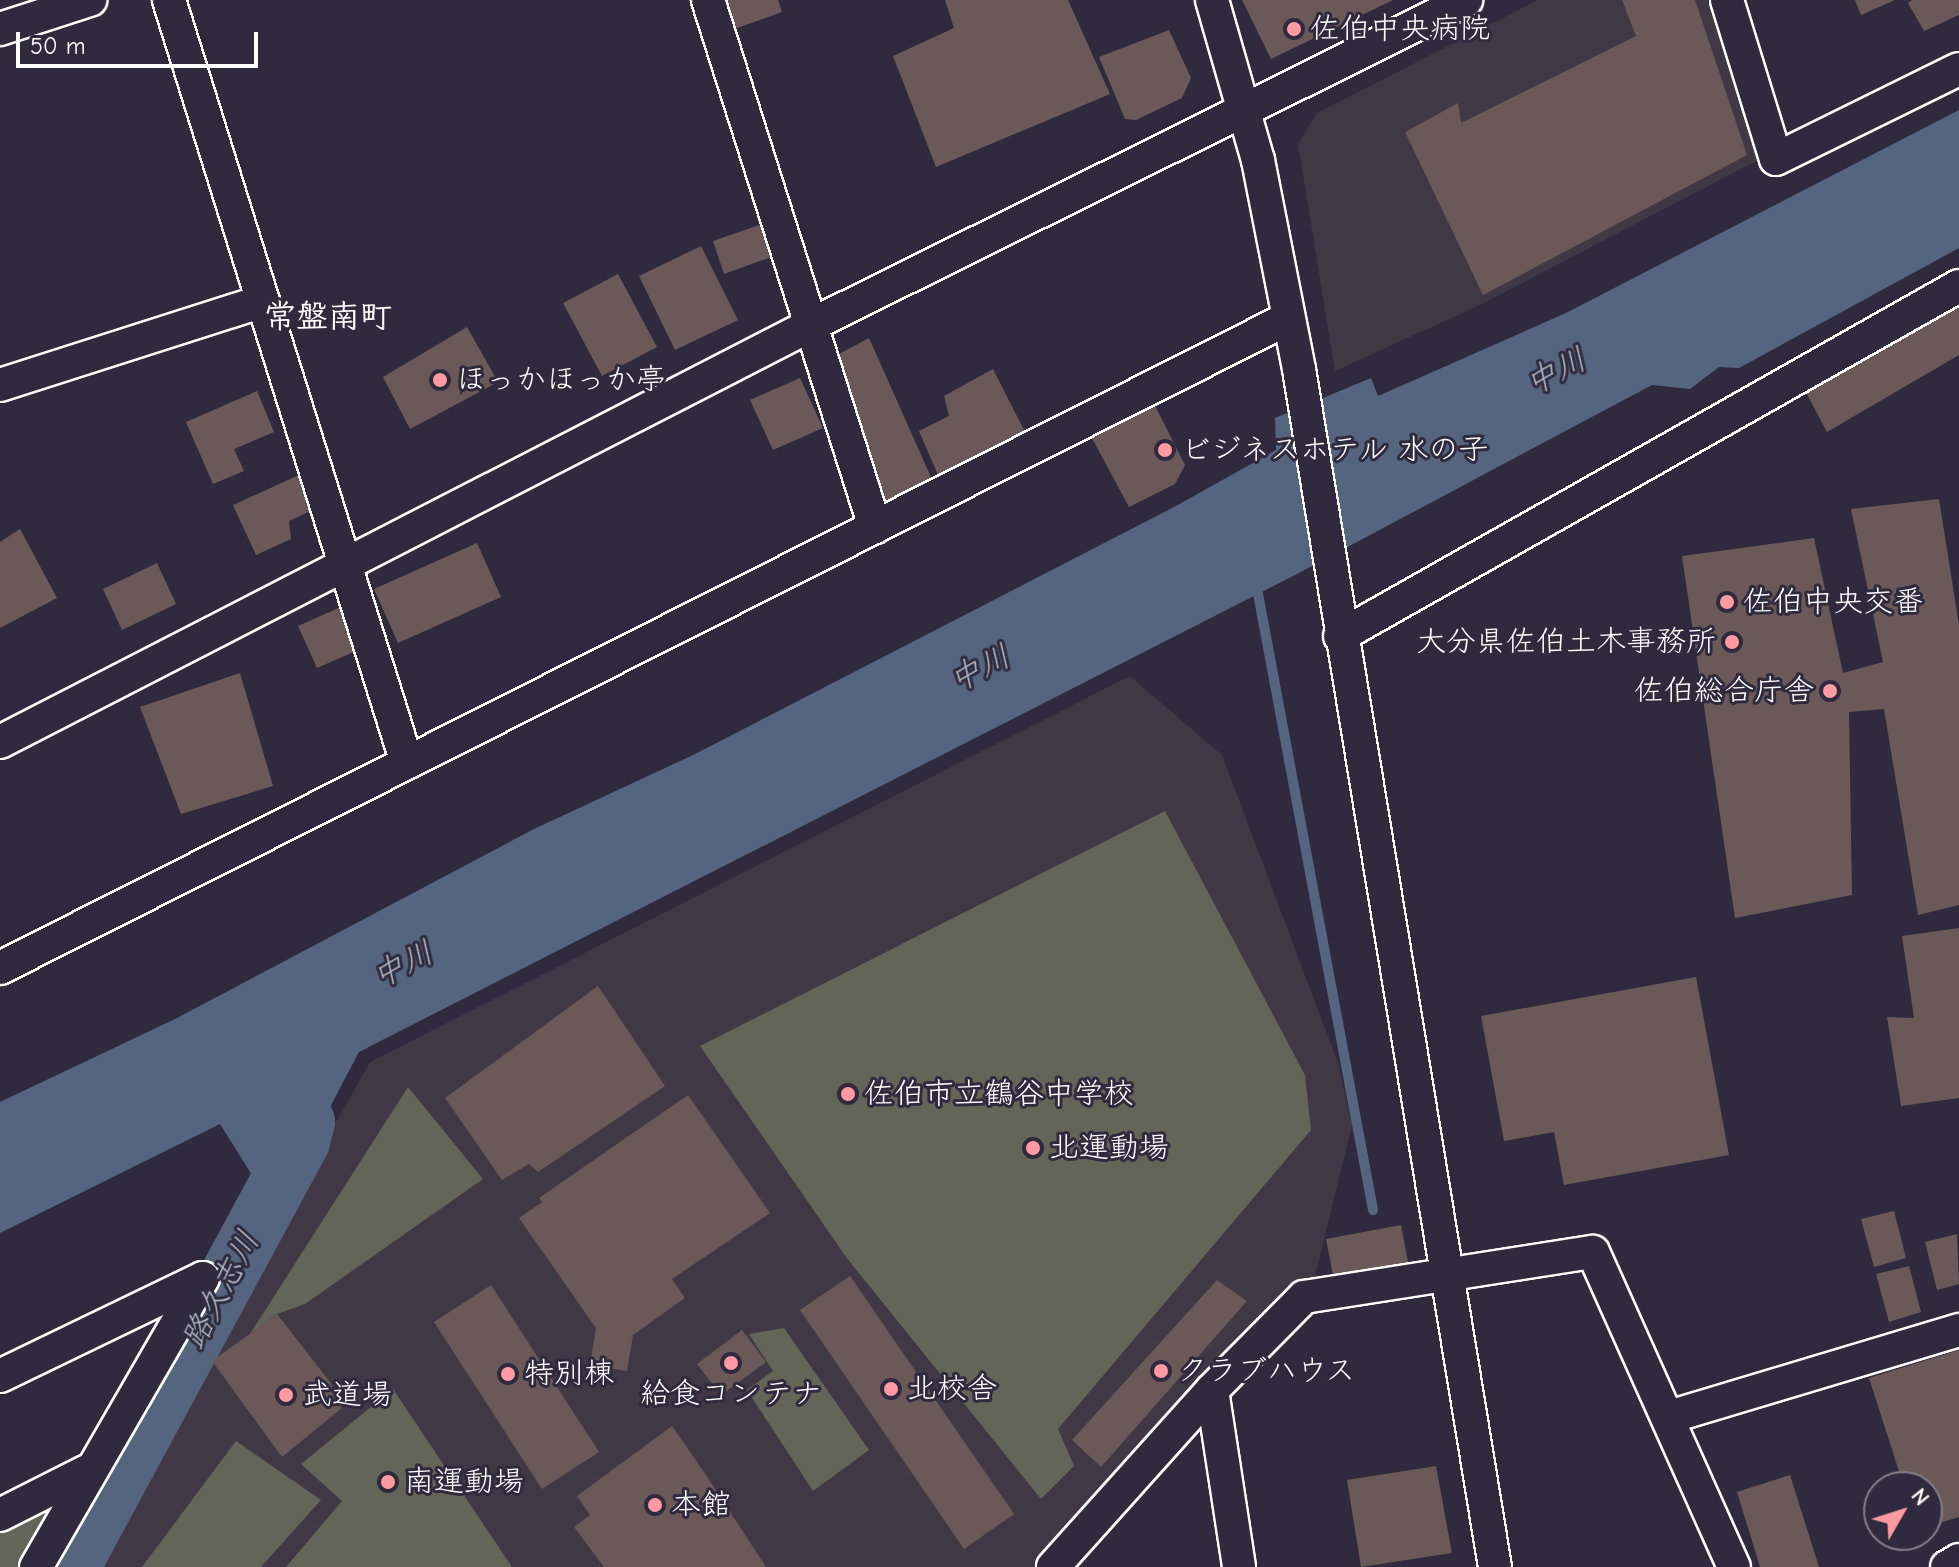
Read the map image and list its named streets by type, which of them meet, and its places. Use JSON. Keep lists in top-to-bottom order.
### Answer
{
  "districts": ["常盤南町"],
  "water": ["中川", "路久志川"],
  "places": [
    "佐伯中央病院",
    "ほっかほっか亭",
    "ビジネスホテル 水の子",
    "佐伯中央交番",
    "大分県佐伯土木事務所",
    "佐伯総合庁舎",
    "佐伯市立鶴谷中学校",
    "北運動場",
    "給食コンテナ",
    "クラブハウス",
    "特別棟",
    "北校舎",
    "武道場",
    "南運動場",
    "本館"
  ],
  "scale_bar": "50 m",
  "north": "top right"
}
